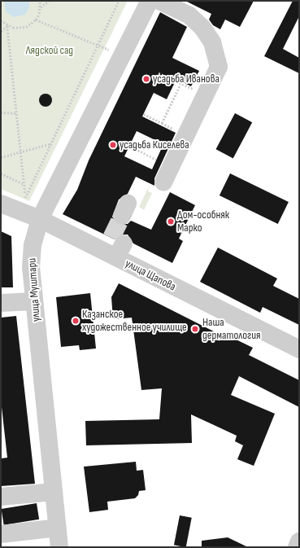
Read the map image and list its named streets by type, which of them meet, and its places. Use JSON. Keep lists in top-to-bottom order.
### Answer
{
  "streets": {
    "street": ["улица Щапова", "улица Муштари"]
  },
  "crossings": [
    ["улица Щапова", "улица Муштари"]
  ],
  "parks": ["Лядской сад"],
  "places": [
    "усадьба Иванова",
    "усадьба Киселева",
    "Дом-особняк Марко",
    "Казанское художественное училище",
    "Наша дерматология"
  ]
}
